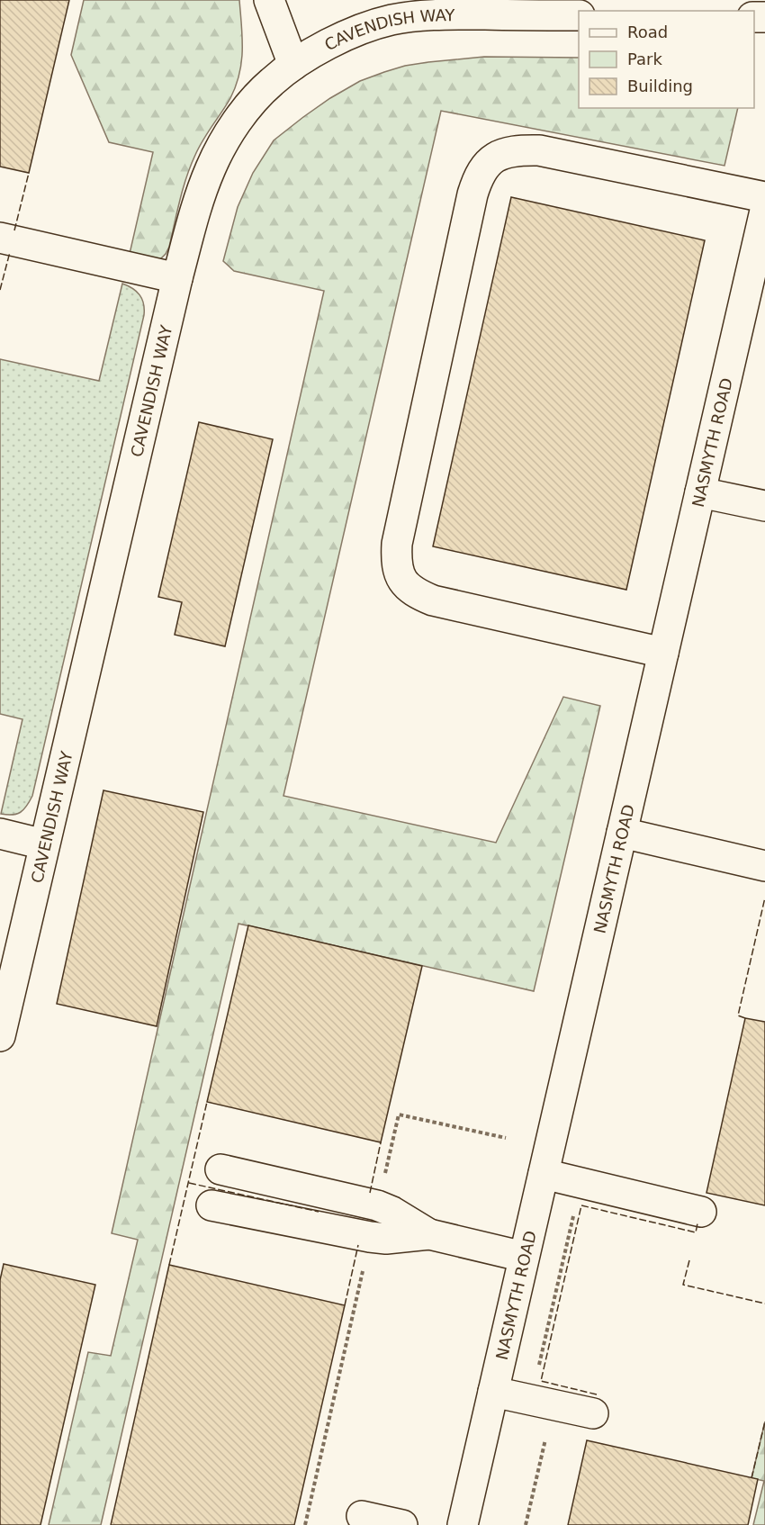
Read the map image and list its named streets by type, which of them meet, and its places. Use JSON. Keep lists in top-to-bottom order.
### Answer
{
  "streets": {
    "street": ["CAVENDISH WAY", "NASMYTH ROAD"]
  },
  "legend": ["Road", "Park", "Building"]
}
